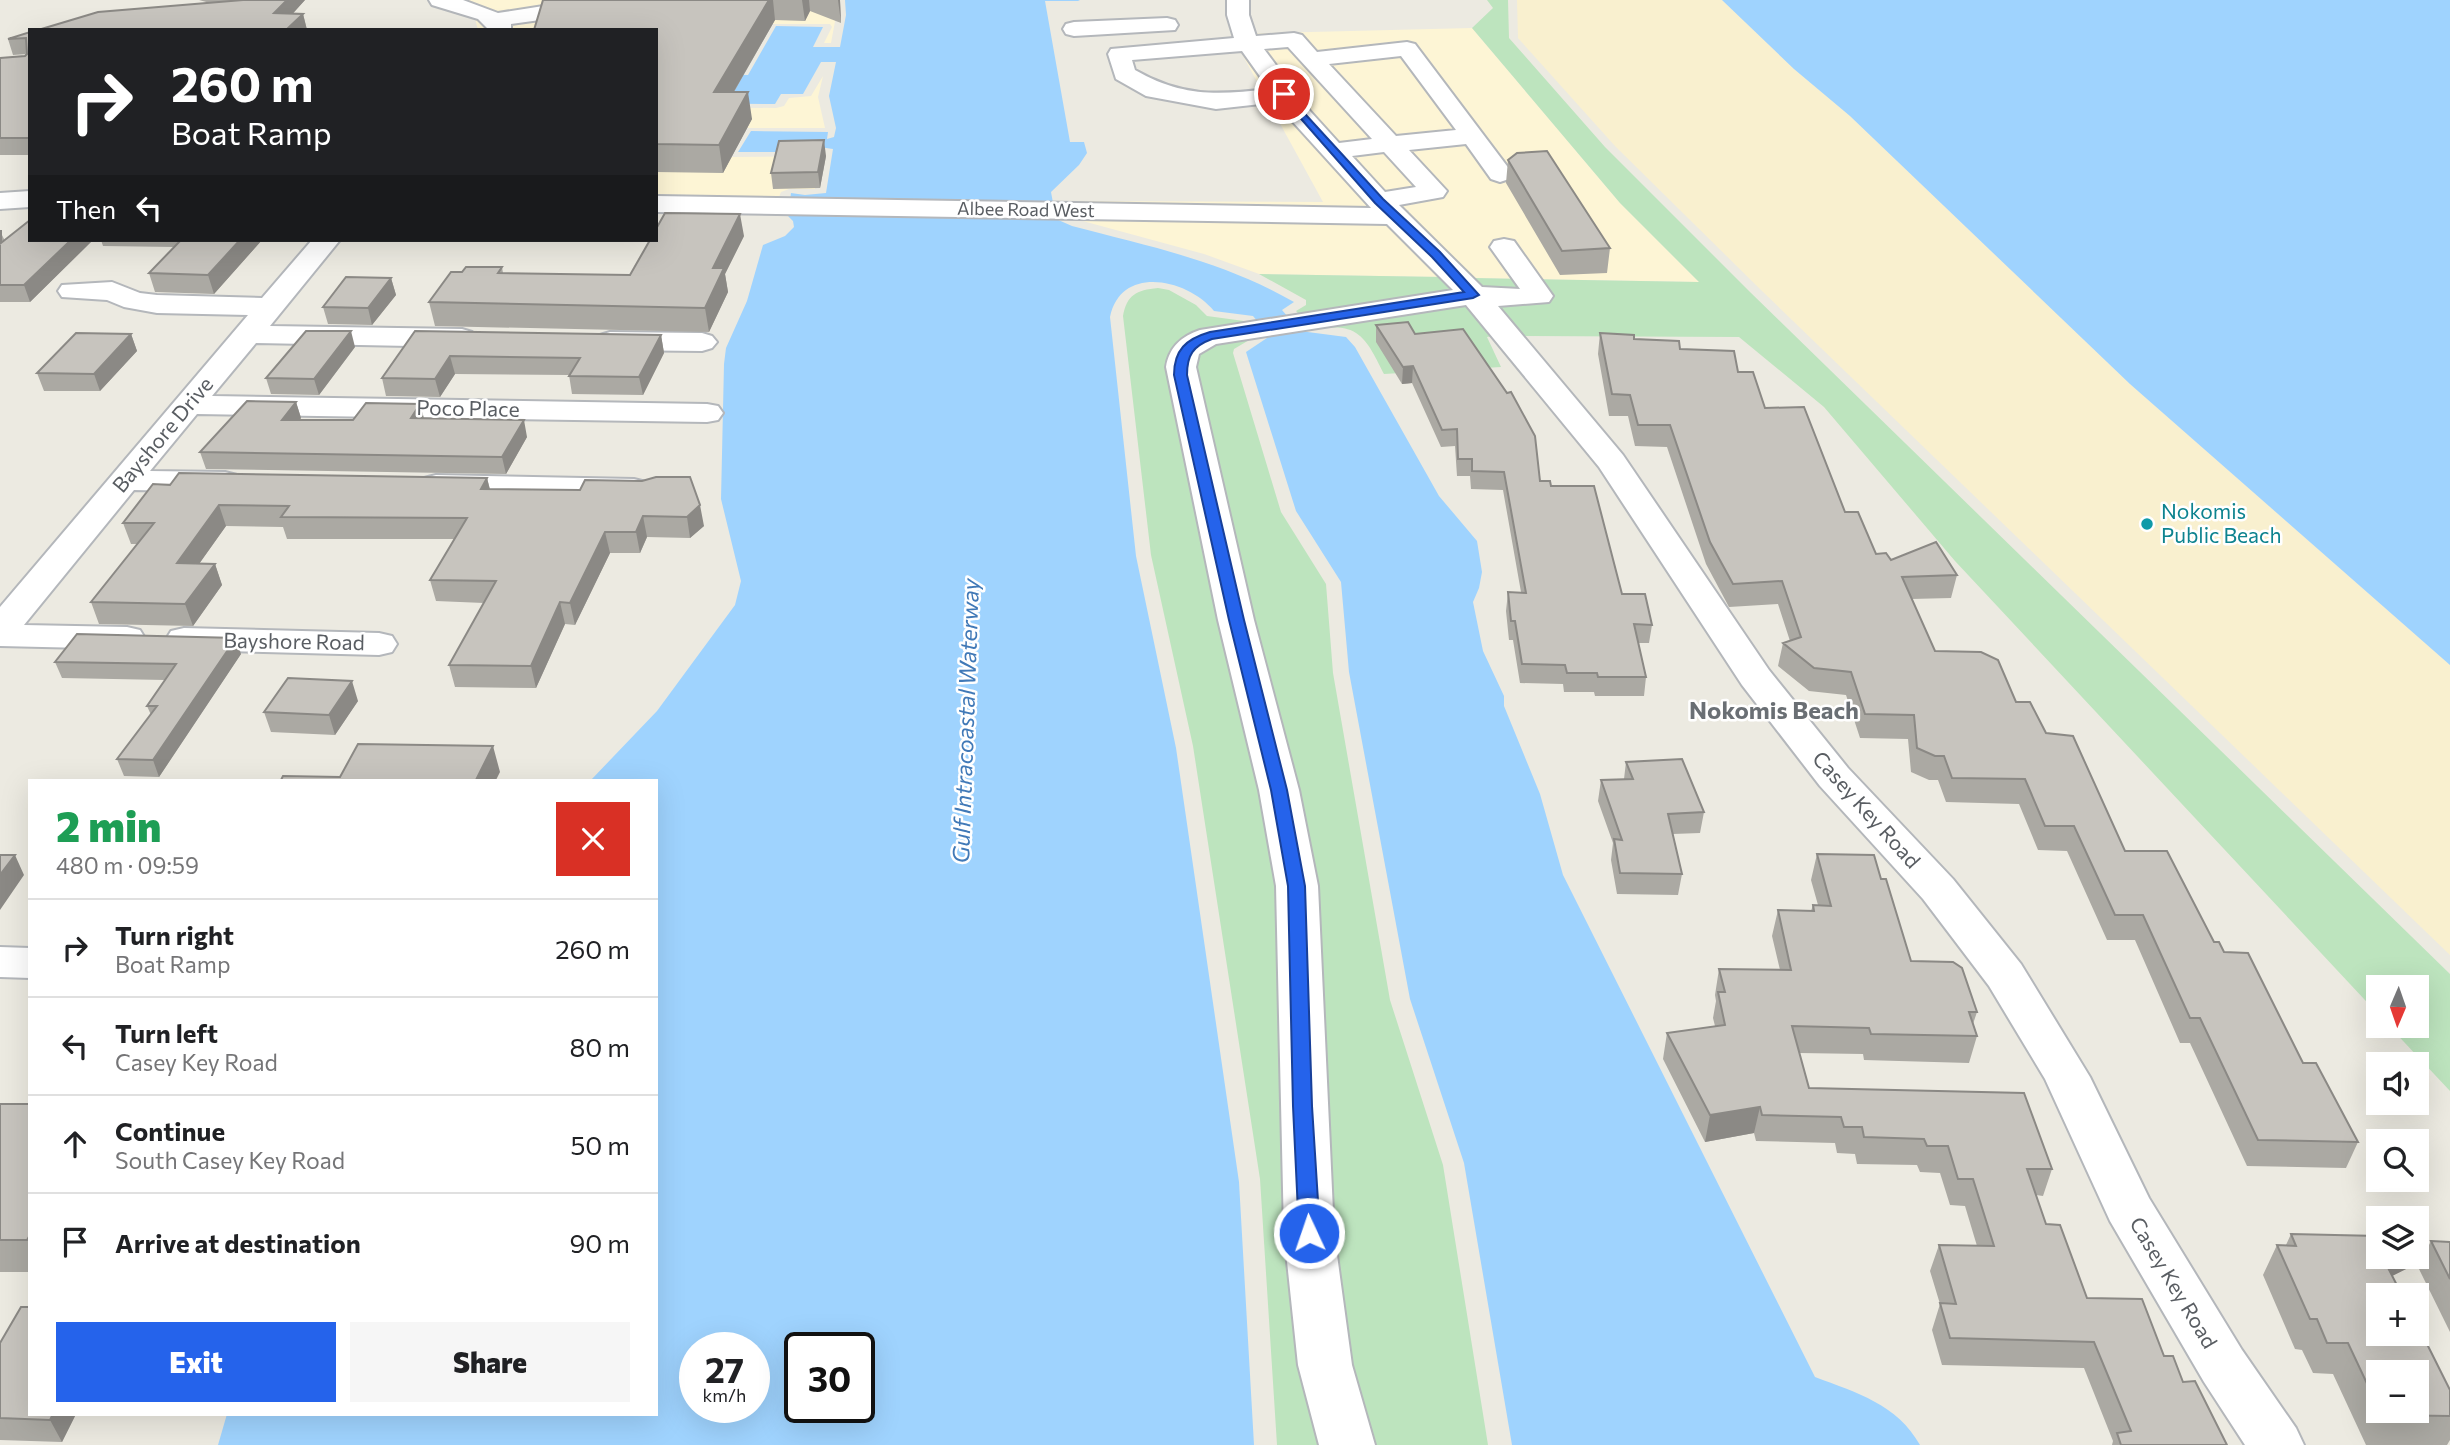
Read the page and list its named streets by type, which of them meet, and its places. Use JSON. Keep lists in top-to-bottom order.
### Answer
{
  "streets": {
    "street": [
      "Albee Road West",
      "Poco Place",
      "Bayshore Drive",
      "Bayshore Road",
      "Casey Key Road"
    ]
  },
  "crossings": [
    ["Albee Road West", "Casey Key Road"],
    ["Poco Place", "Bayshore Drive"],
    ["Bayshore Drive", "Bayshore Road"]
  ],
  "districts": ["Nokomis Beach"],
  "water": ["Gulf Intracoastal Waterway"],
  "places": ["Nokomis Public Beach"],
  "north": "bottom",
  "page": {
    "turn": ["260 m", "Boat Ramp"],
    "then": "Then",
    "heading": ["2 min", "480 m · 09:59"],
    "list": [
      {
        "name": "Turn right",
        "note": "Boat Ramp",
        "value": "260 m"
      },
      {
        "name": "Turn left",
        "note": "Casey Key Road",
        "value": "80 m"
      },
      {
        "name": "Continue",
        "note": "South Casey Key Road",
        "value": "50 m"
      },
      {
        "name": "Arrive at destination",
        "value": "90 m"
      }
    ],
    "map_buttons": ["+", "−"],
    "buttons": ["Exit", "Share"],
    "speed": "27 km/h",
    "limit": "30"
  }
}
